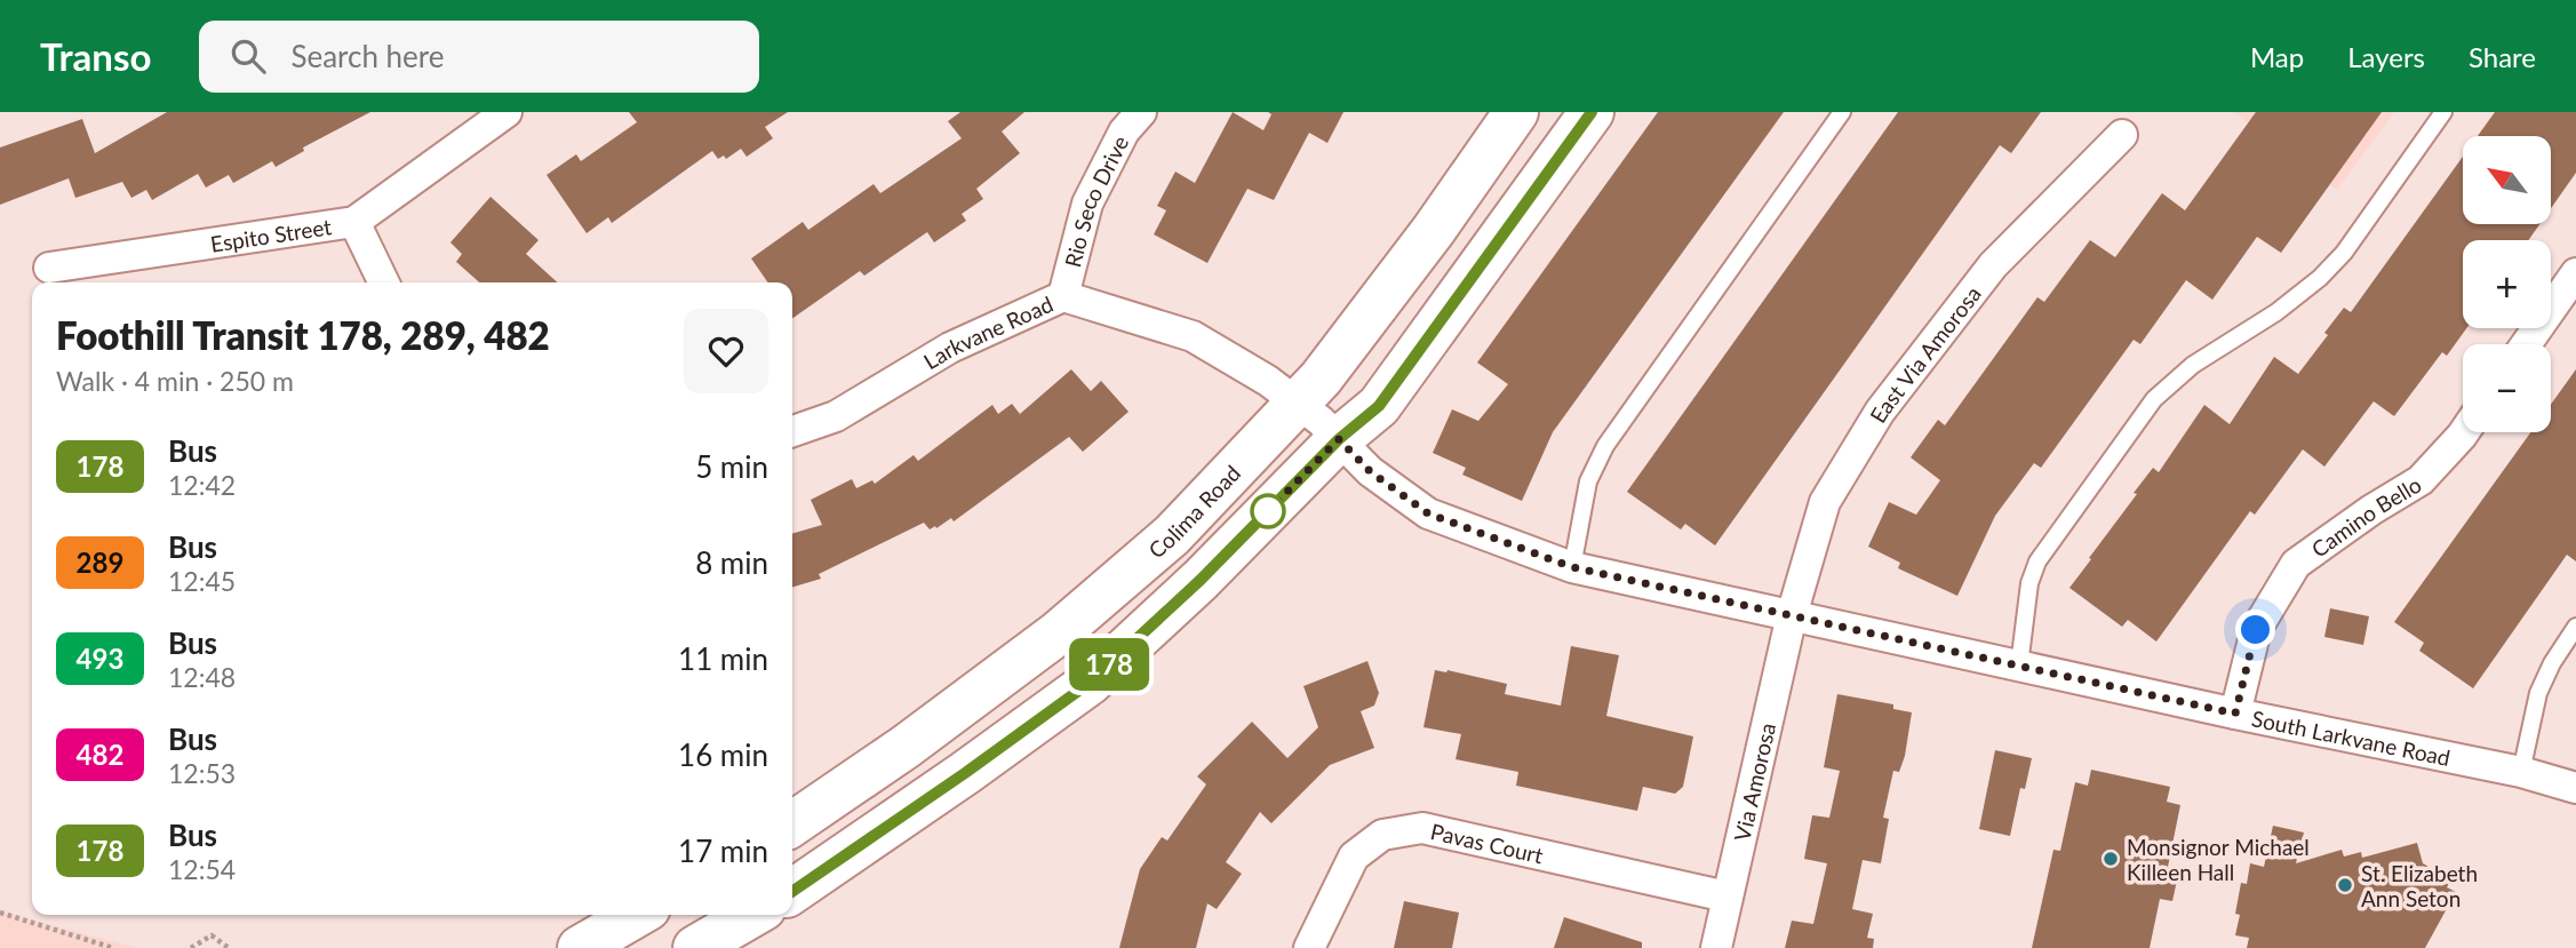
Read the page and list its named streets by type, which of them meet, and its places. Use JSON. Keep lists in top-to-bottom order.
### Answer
{
  "streets": {
    "main road": ["Colima Road"],
    "street": [
      "Rio Seco Drive",
      "Espito Street",
      "Larkvane Road",
      "East Via Amorosa",
      "Camino Bello",
      "South Larkvane Road",
      "Via Amorosa",
      "Pavas Court"
    ]
  },
  "crossings": [
    ["Rio Seco Drive", "Larkvane Road"],
    ["Larkvane Road", "Colima Road"],
    ["Larkvane Road", "South Larkvane Road"],
    ["East Via Amorosa", "South Larkvane Road"],
    ["East Via Amorosa", "Via Amorosa"],
    ["Colima Road", "South Larkvane Road"],
    ["Camino Bello", "South Larkvane Road"],
    ["South Larkvane Road", "Via Amorosa"],
    ["Via Amorosa", "Pavas Court"]
  ],
  "places": ["Monsignor Michael Killeen Hall", "St. Elizabeth Ann Seton"],
  "lines": ["bus line 178"],
  "north": "top left",
  "page": {
    "header": "Transo",
    "search": "Search here",
    "nav": ["Map", "Layers", "Share"],
    "on_map": "178",
    "map_buttons": ["+", "−"],
    "heading": ["Foothill Transit 178, 289, 482", "Walk · 4 min · 250 m"],
    "list": [
      {
        "mark": "178",
        "name": "Bus",
        "note": "12:42",
        "value": "5 min"
      },
      {
        "mark": "289",
        "name": "Bus",
        "note": "12:45",
        "value": "8 min"
      },
      {
        "mark": "493",
        "name": "Bus",
        "note": "12:48",
        "value": "11 min"
      },
      {
        "mark": "482",
        "name": "Bus",
        "note": "12:53",
        "value": "16 min"
      },
      {
        "mark": "178",
        "name": "Bus",
        "note": "12:54",
        "value": "17 min"
      }
    ]
  }
}
